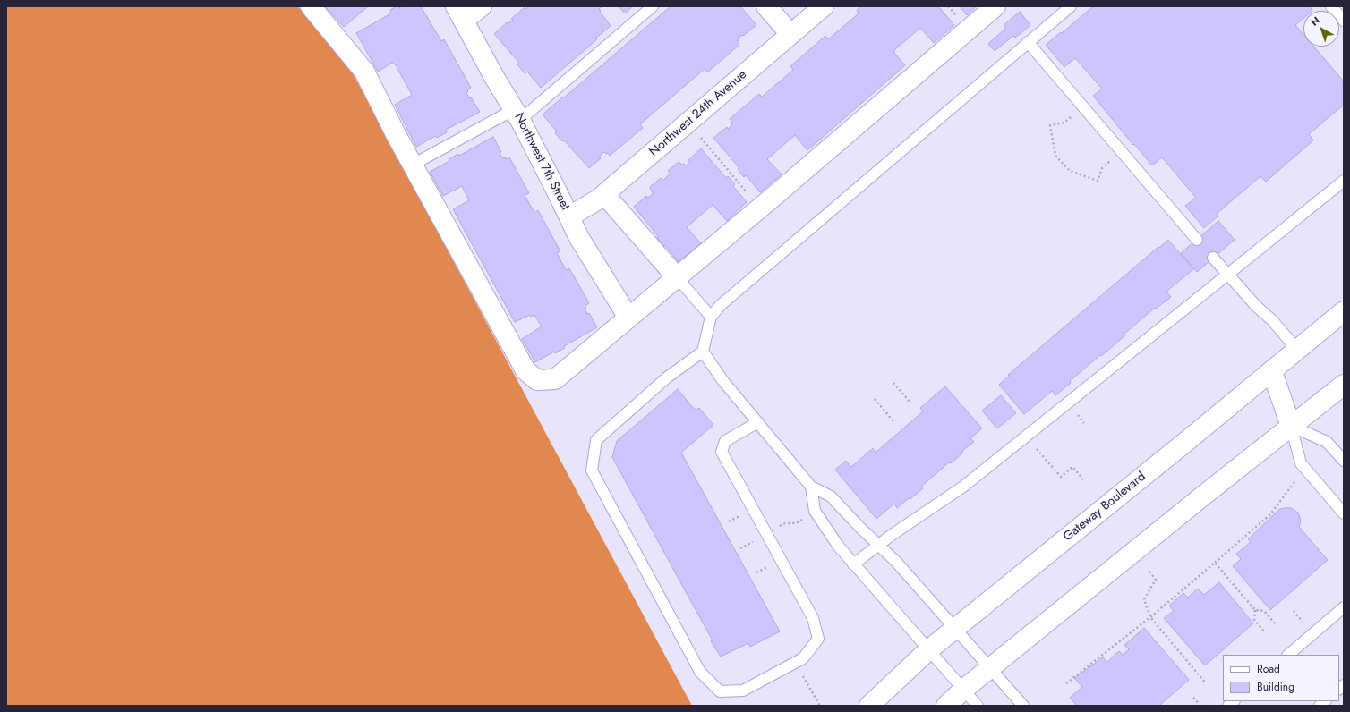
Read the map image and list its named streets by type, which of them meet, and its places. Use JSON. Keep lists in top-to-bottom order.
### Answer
{
  "streets": {
    "street": ["Northwest 24th Avenue", "Northwest 7th Street", "Gateway Boulevard"]
  },
  "crossings": [
    ["Northwest 24th Avenue", "Northwest 7th Street"]
  ],
  "legend": ["Road", "Building"],
  "north": "top left"
}
